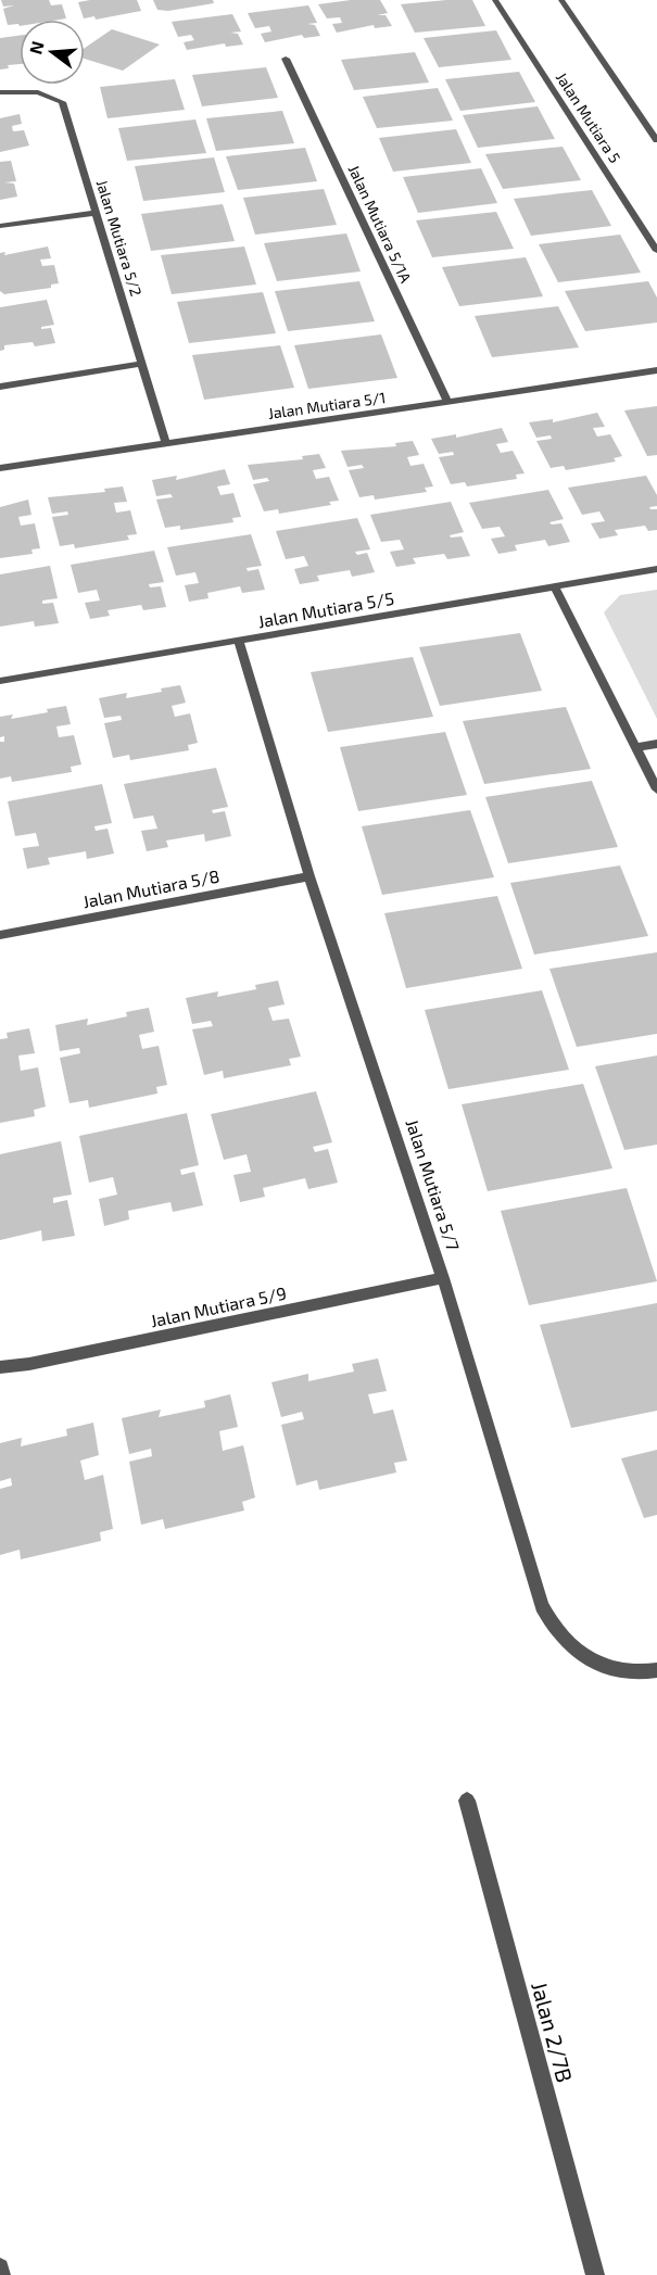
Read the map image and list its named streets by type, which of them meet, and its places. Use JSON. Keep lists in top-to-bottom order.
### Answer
{
  "streets": {
    "street": [
      "Jalan Mutiara 5",
      "Jalan Mutiara 5/1A",
      "Jalan Mutiara 5/2",
      "Jalan Mutiara 5/1",
      "Jalan Mutiara 5/5",
      "Jalan Mutiara 5/8",
      "Jalan Mutiara 5/7",
      "Jalan Mutiara 5/9",
      "Jalan 2/7B"
    ]
  },
  "crossings": [
    ["Jalan Mutiara 5/1A", "Jalan Mutiara 5/1"],
    ["Jalan Mutiara 5/2", "Jalan Mutiara 5/1"],
    ["Jalan Mutiara 5/5", "Jalan Mutiara 5/7"],
    ["Jalan Mutiara 5/8", "Jalan Mutiara 5/7"],
    ["Jalan Mutiara 5/7", "Jalan Mutiara 5/9"]
  ],
  "north": "left"
}
